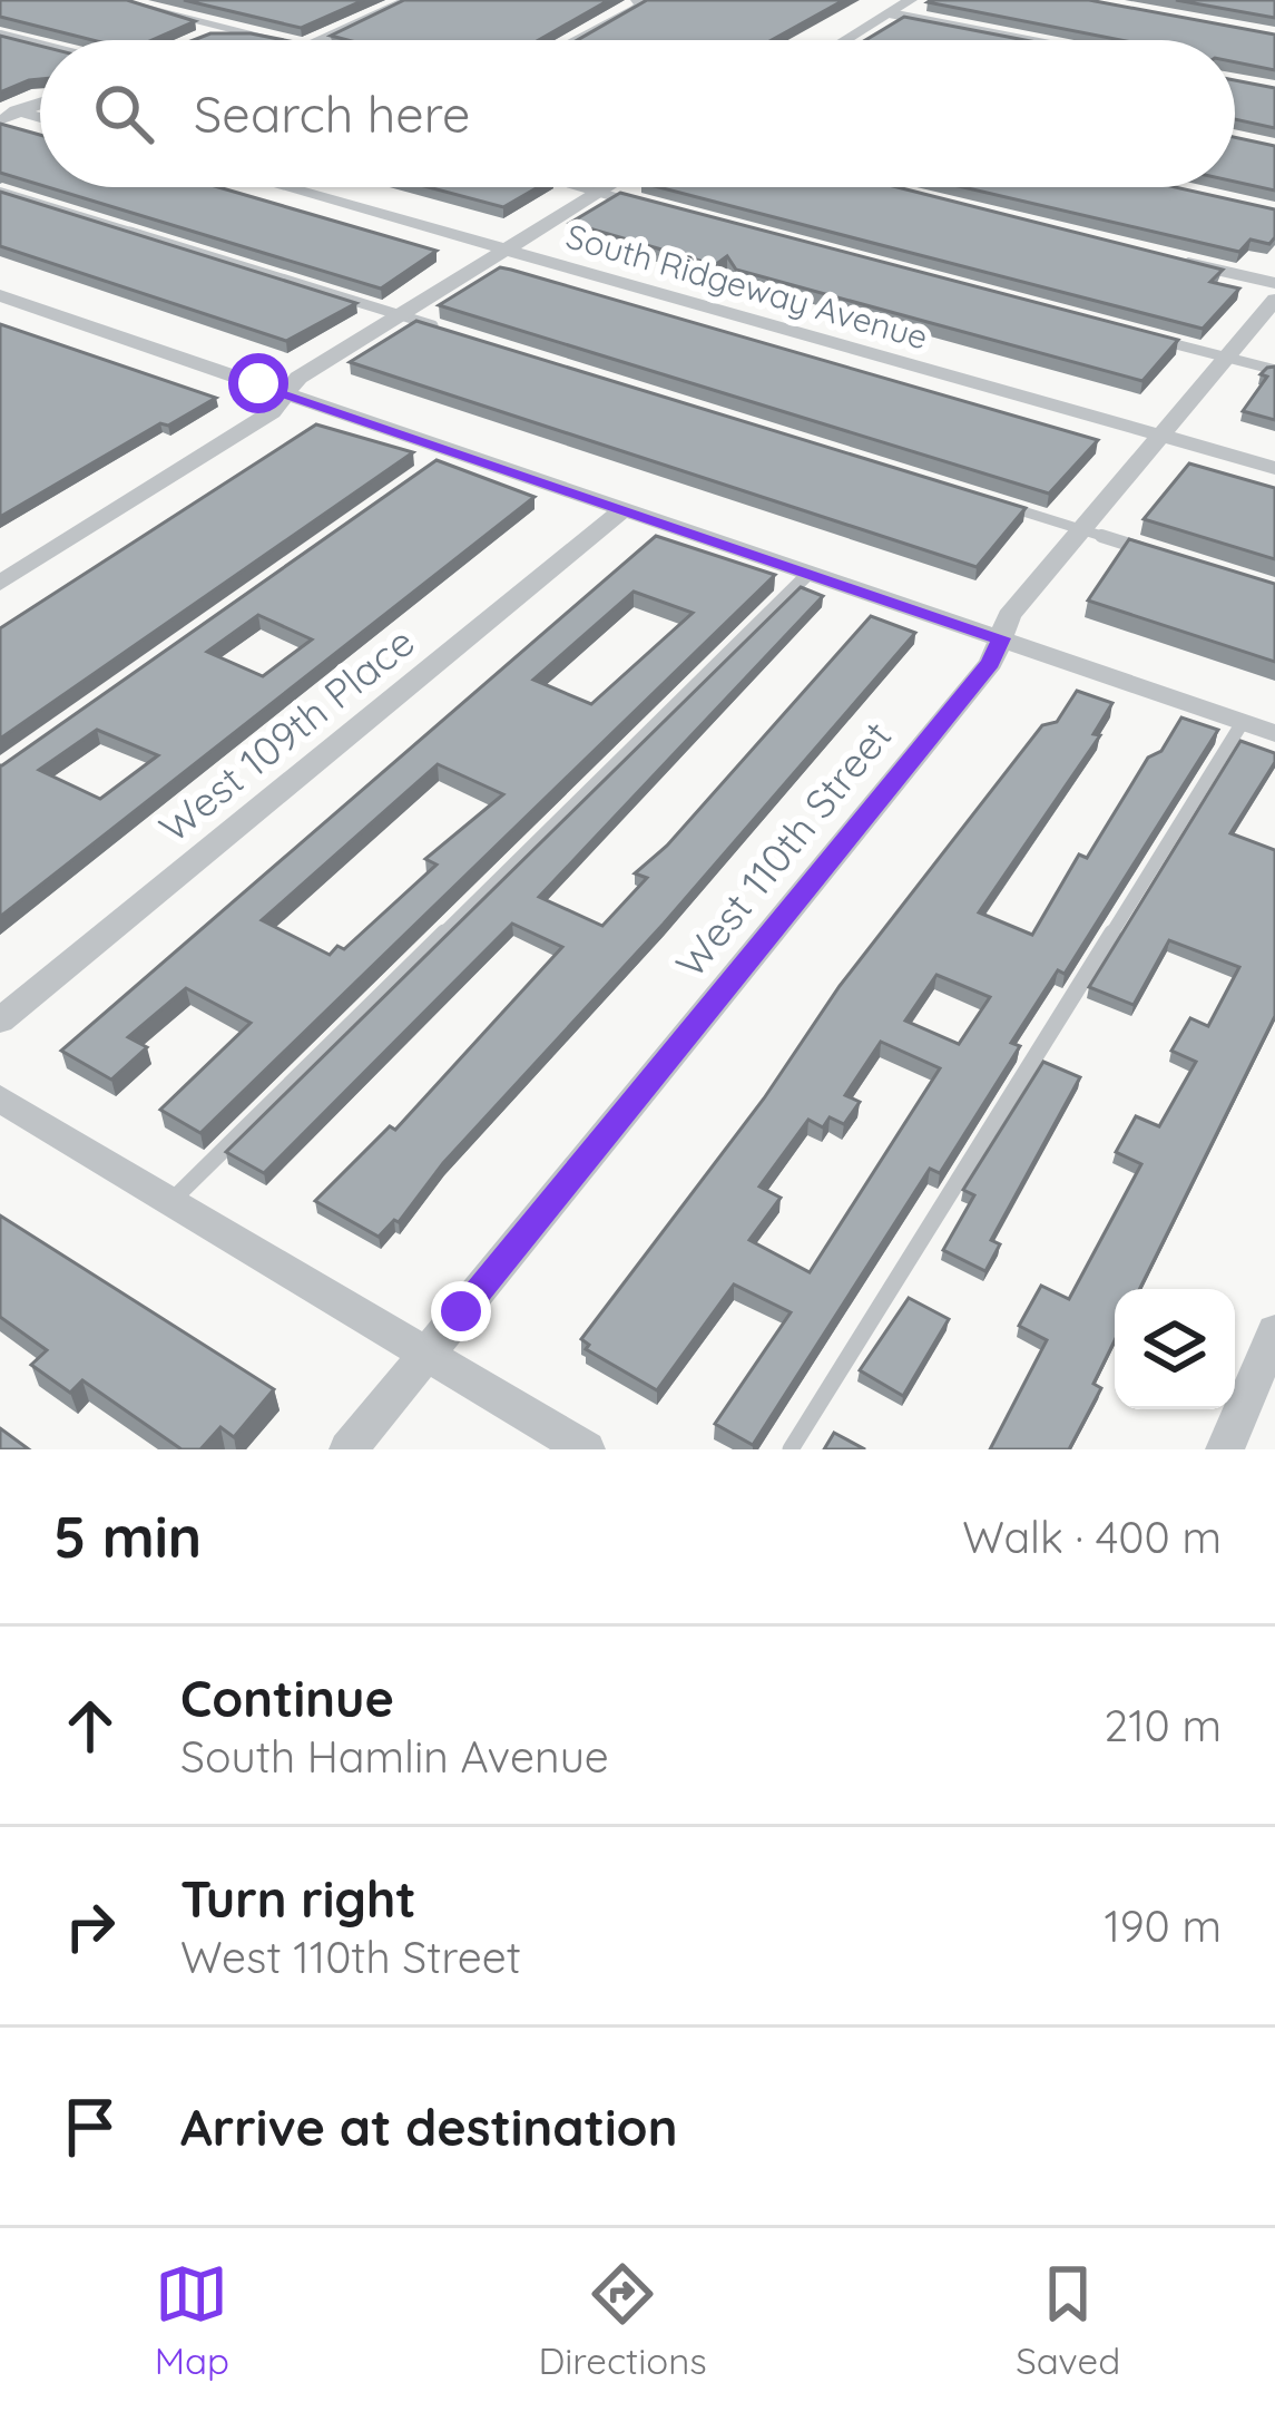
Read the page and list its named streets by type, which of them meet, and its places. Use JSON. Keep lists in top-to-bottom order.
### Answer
{
  "streets": {
    "street": ["South Ridgeway Avenue", "West 109th Place", "West 110th Street"]
  },
  "crossings": [
    ["South Ridgeway Avenue", "West 110th Street"]
  ],
  "page": {
    "search": "Search here",
    "heading": ["5 min", "Walk · 400 m"],
    "list": [
      ["Continue", "South Hamlin Avenue", "210 m"],
      ["Turn right", "West 110th Street", "190 m"],
      "Arrive at destination"
    ],
    "nav": ["Map", "Directions", "Saved"]
  }
}
